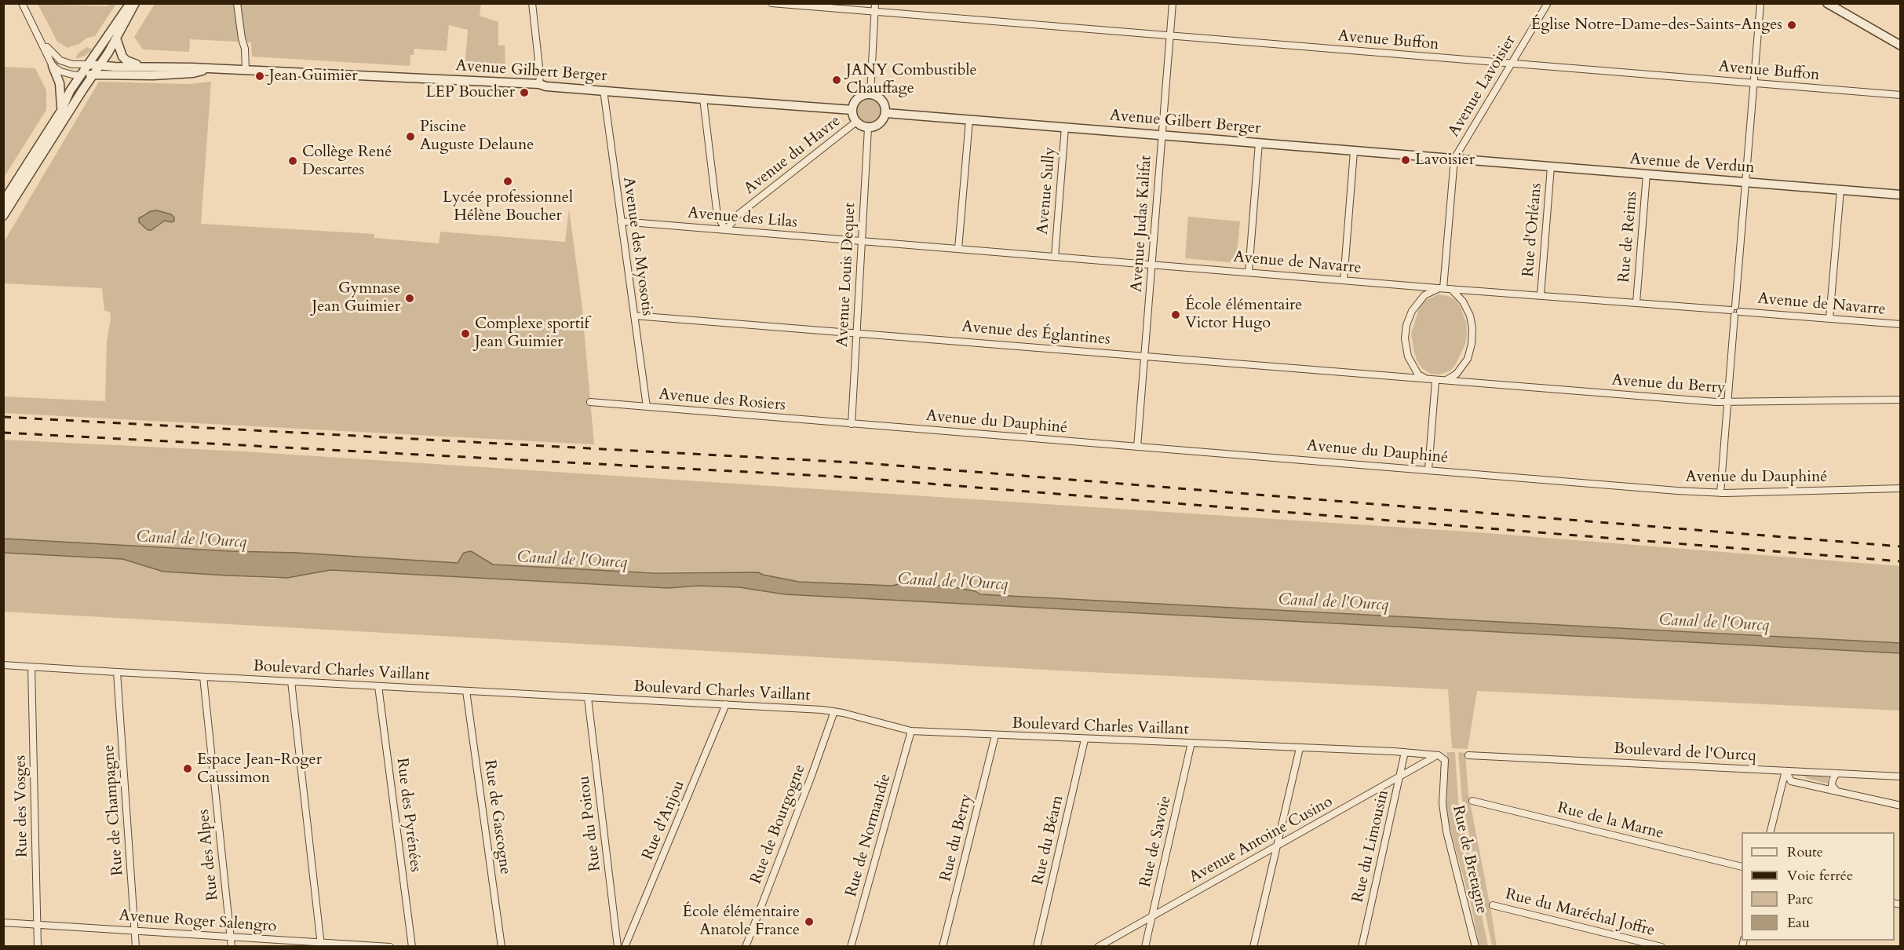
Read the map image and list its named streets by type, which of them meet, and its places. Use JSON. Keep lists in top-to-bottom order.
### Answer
{
  "streets": {
    "street": [
      "Avenue Buffon",
      "Avenue Gilbert Berger",
      "Avenue Lavoisier",
      "Avenue du Havre",
      "Avenue de Verdun",
      "Avenue Sully",
      "Avenue des Lilas",
      "Avenue Judas Kalifat",
      "Rue d'Orléans",
      "Rue de Reims",
      "Avenue des Myosotis",
      "Avenue de Navarre",
      "Avenue Louis Dequet",
      "Avenue des Églantines",
      "Avenue du Berry",
      "Avenue des Rosiers",
      "Avenue du Dauphiné",
      "Boulevard Charles Vaillant",
      "Boulevard de l'Ourcq",
      "Rue des Vosges",
      "Rue de Champagne",
      "Rue des Pyrénées",
      "Rue de Gascogne",
      "Rue d'Anjou",
      "Rue de la Marne",
      "Rue du Poitou",
      "Rue de Bourgogne",
      "Rue de Normandie",
      "Rue du Berry",
      "Rue du Béarn",
      "Avenue Antoine Cusino",
      "Rue de Savoie",
      "Rue du Limousin",
      "Rue des Alpes",
      "Rue de Bretagne",
      "Rue du Maréchal Joffre",
      "Avenue Roger Salengro"
    ]
  },
  "crossings": [
    ["Avenue Buffon", "Avenue Lavoisier"],
    ["Avenue Buffon", "Avenue Judas Kalifat"],
    ["Avenue Gilbert Berger", "Avenue Lavoisier"],
    ["Avenue Gilbert Berger", "Avenue du Havre"],
    ["Avenue Gilbert Berger", "Avenue de Verdun"],
    ["Avenue Gilbert Berger", "Avenue Sully"],
    ["Avenue Gilbert Berger", "Avenue Judas Kalifat"],
    ["Avenue Gilbert Berger", "Avenue des Myosotis"],
    ["Avenue Gilbert Berger", "Avenue Louis Dequet"],
    ["Avenue du Havre", "Avenue des Lilas"],
    ["Avenue du Havre", "Avenue Louis Dequet"],
    ["Avenue de Verdun", "Rue d'Orléans"],
    ["Avenue de Verdun", "Rue de Reims"],
    ["Avenue Sully", "Avenue de Navarre"],
    ["Avenue des Lilas", "Avenue des Myosotis"],
    ["Avenue des Lilas", "Avenue de Navarre"],
    ["Avenue des Lilas", "Avenue Louis Dequet"],
    ["Avenue Judas Kalifat", "Avenue de Navarre"],
    ["Avenue Judas Kalifat", "Avenue des Églantines"],
    ["Avenue Judas Kalifat", "Avenue du Dauphiné"],
    ["Rue d'Orléans", "Avenue de Navarre"],
    ["Rue de Reims", "Avenue de Navarre"],
    ["Avenue des Myosotis", "Avenue des Églantines"],
    ["Avenue des Myosotis", "Avenue des Rosiers"],
    ["Avenue de Navarre", "Avenue Louis Dequet"],
    ["Avenue de Navarre", "Avenue des Églantines"],
    ["Avenue de Navarre", "Avenue du Berry"],
    ["Avenue Louis Dequet", "Avenue des Églantines"],
    ["Avenue Louis Dequet", "Avenue des Rosiers"],
    ["Avenue Louis Dequet", "Avenue du Dauphiné"],
    ["Avenue des Églantines", "Avenue du Berry"],
    ["Avenue des Rosiers", "Avenue du Dauphiné"],
    ["Boulevard Charles Vaillant", "Rue des Vosges"],
    ["Boulevard Charles Vaillant", "Rue de Champagne"],
    ["Boulevard Charles Vaillant", "Rue des Pyrénées"],
    ["Boulevard Charles Vaillant", "Rue de Gascogne"],
    ["Boulevard Charles Vaillant", "Rue d'Anjou"],
    ["Boulevard Charles Vaillant", "Rue du Poitou"],
    ["Boulevard Charles Vaillant", "Rue de Bourgogne"],
    ["Boulevard Charles Vaillant", "Rue de Normandie"],
    ["Boulevard Charles Vaillant", "Rue du Berry"],
    ["Boulevard Charles Vaillant", "Rue du Béarn"],
    ["Boulevard Charles Vaillant", "Avenue Antoine Cusino"],
    ["Boulevard Charles Vaillant", "Rue de Savoie"],
    ["Boulevard Charles Vaillant", "Rue du Limousin"],
    ["Boulevard Charles Vaillant", "Rue des Alpes"],
    ["Boulevard Charles Vaillant", "Rue de Bretagne"],
    ["Rue des Vosges", "Avenue Roger Salengro"],
    ["Rue de Champagne", "Avenue Roger Salengro"],
    ["Avenue Antoine Cusino", "Rue de Savoie"],
    ["Avenue Antoine Cusino", "Rue du Limousin"],
    ["Avenue Antoine Cusino", "Rue de Bretagne"],
    ["Rue des Alpes", "Avenue Roger Salengro"]
  ],
  "water": ["Canal de l'Ourcq"],
  "places": [
    "Église Notre-Dame-des-Saints-Anges",
    "Jean Guimier",
    "JANY Combustible Chauffage",
    "LEP Boucher",
    "Piscine Auguste Delaune",
    "Lavoisier",
    "Collège René Descartes",
    "Lycée professionnel Hélène Boucher",
    "Gymnase Jean Guimier",
    "École élémentaire Victor Hugo",
    "Complexe sportif Jean Guimier",
    "Espace Jean-Roger Caussimon",
    "École élémentaire Anatole France"
  ],
  "legend": [
    "Route",
    "Voie ferrée",
    "Parc",
    "Eau"
  ]
}
